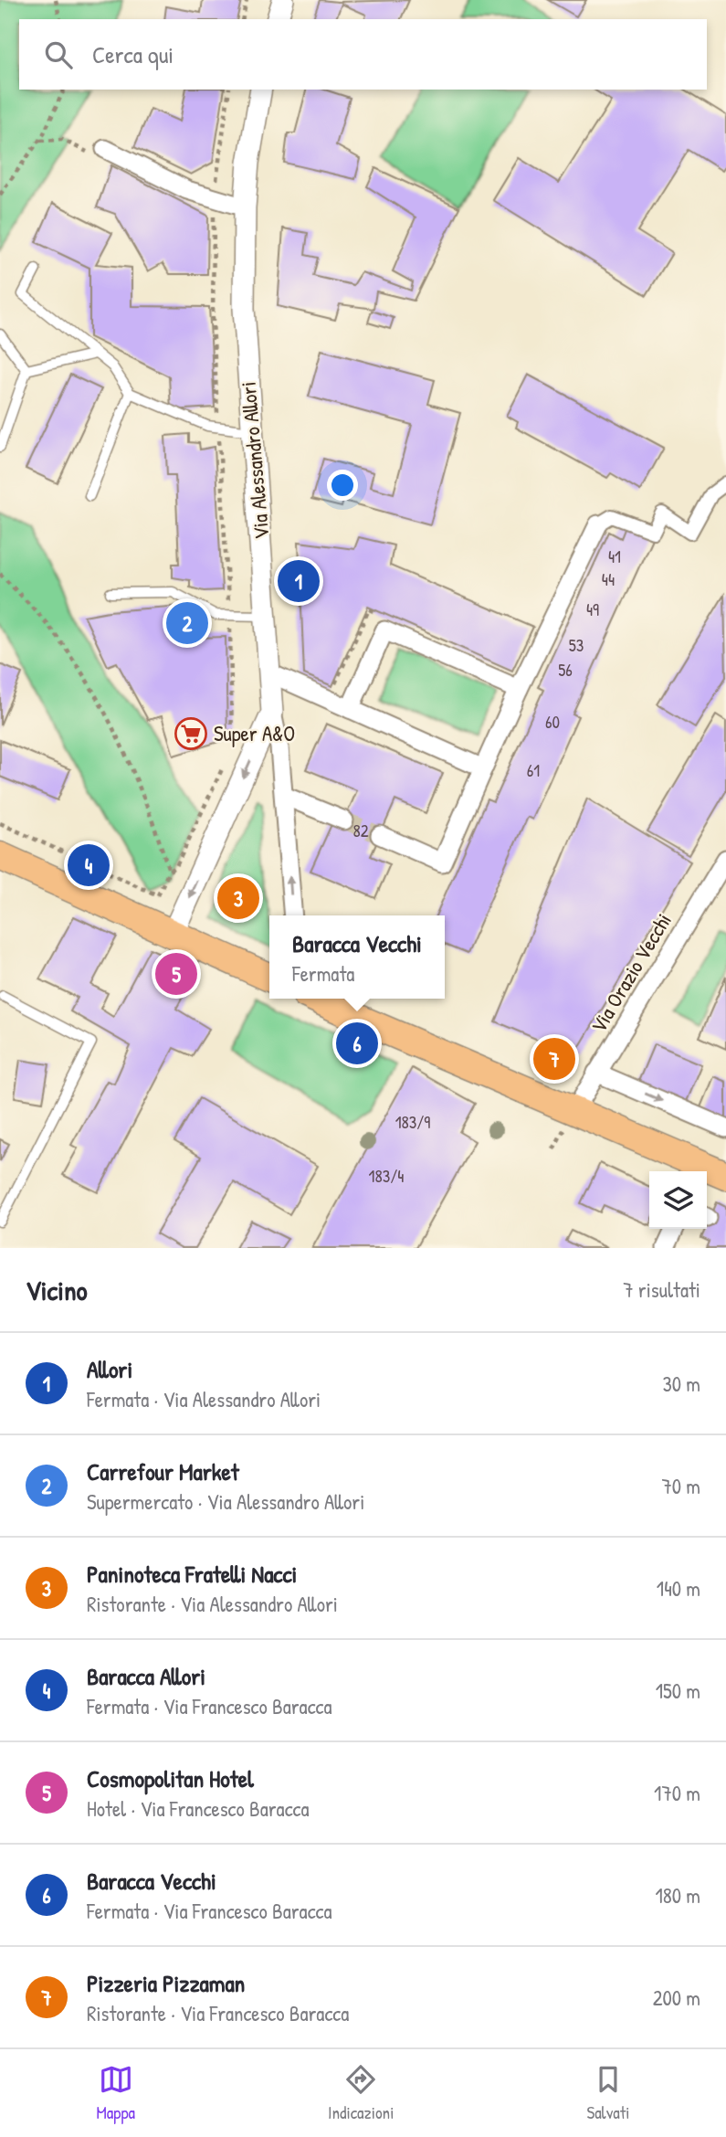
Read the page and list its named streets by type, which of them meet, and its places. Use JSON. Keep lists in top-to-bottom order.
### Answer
{
  "streets": {
    "street": ["Via Alessandro Allori", "Via Orazio Vecchi"]
  },
  "places": {
    "supermarket": ["Super A&O"]
  },
  "house_numbers": [
    "41",
    "44",
    "49",
    "53",
    "56",
    "60",
    "61",
    "82",
    "183/9",
    "183/4"
  ],
  "page": {
    "search": "Cerca qui",
    "pins": [
      "1",
      "2",
      "4",
      "3",
      "5",
      "6",
      "7"
    ],
    "popup": ["Baracca Vecchi", "Fermata"],
    "heading": ["Vicino", "7 risultati"],
    "list": [
      {
        "mark": "1",
        "name": "Allori",
        "note": "Fermata · Via Alessandro Allori",
        "value": "30 m"
      },
      {
        "mark": "2",
        "name": "Carrefour Market",
        "note": "Supermercato · Via Alessandro Allori",
        "value": "70 m"
      },
      {
        "mark": "3",
        "name": "Paninoteca Fratelli Nacci",
        "note": "Ristorante · Via Alessandro Allori",
        "value": "140 m"
      },
      {
        "mark": "4",
        "name": "Baracca Allori",
        "note": "Fermata · Via Francesco Baracca",
        "value": "150 m"
      },
      {
        "mark": "5",
        "name": "Cosmopolitan Hotel",
        "note": "Hotel · Via Francesco Baracca",
        "value": "170 m"
      },
      {
        "mark": "6",
        "name": "Baracca Vecchi",
        "note": "Fermata · Via Francesco Baracca",
        "value": "180 m"
      },
      {
        "mark": "7",
        "name": "Pizzeria Pizzaman",
        "note": "Ristorante · Via Francesco Baracca",
        "value": "200 m"
      }
    ],
    "nav": ["Mappa", "Indicazioni", "Salvati"]
  }
}
